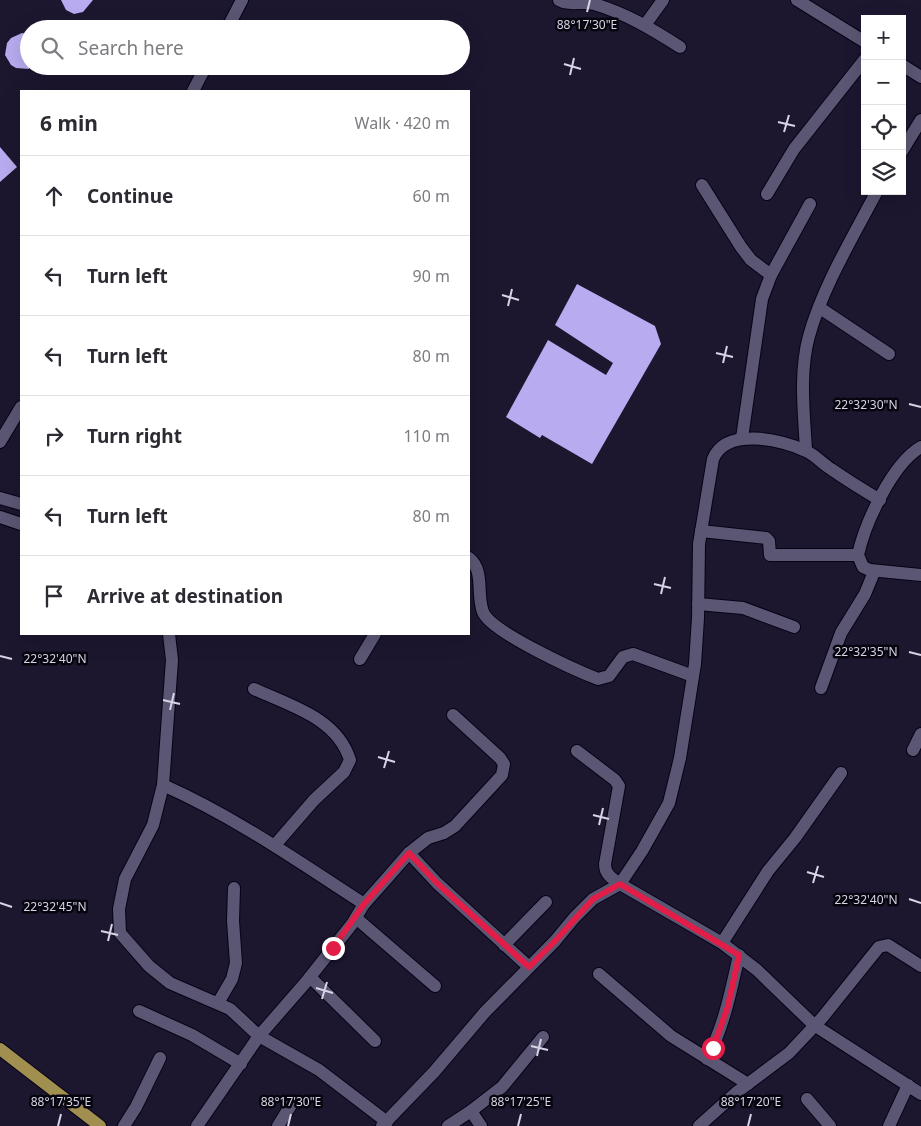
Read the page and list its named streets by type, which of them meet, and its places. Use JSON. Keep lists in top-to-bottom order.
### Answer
{
  "page": {
    "map_buttons": ["+", "−"],
    "search": "Search here",
    "heading": ["6 min", "Walk · 420 m"],
    "list": [
      ["Continue", "60 m"],
      ["Turn left", "90 m"],
      ["Turn left", "80 m"],
      ["Turn right", "110 m"],
      ["Turn left", "80 m"],
      "Arrive at destination"
    ]
  },
  "coordinates": [
    "88°17'30\"E",
    "22°32'30\"N",
    "22°32'35\"N",
    "22°32'40\"N",
    "22°32'45\"N",
    "88°17'35\"E",
    "88°17'25\"E",
    "88°17'20\"E"
  ]
}
